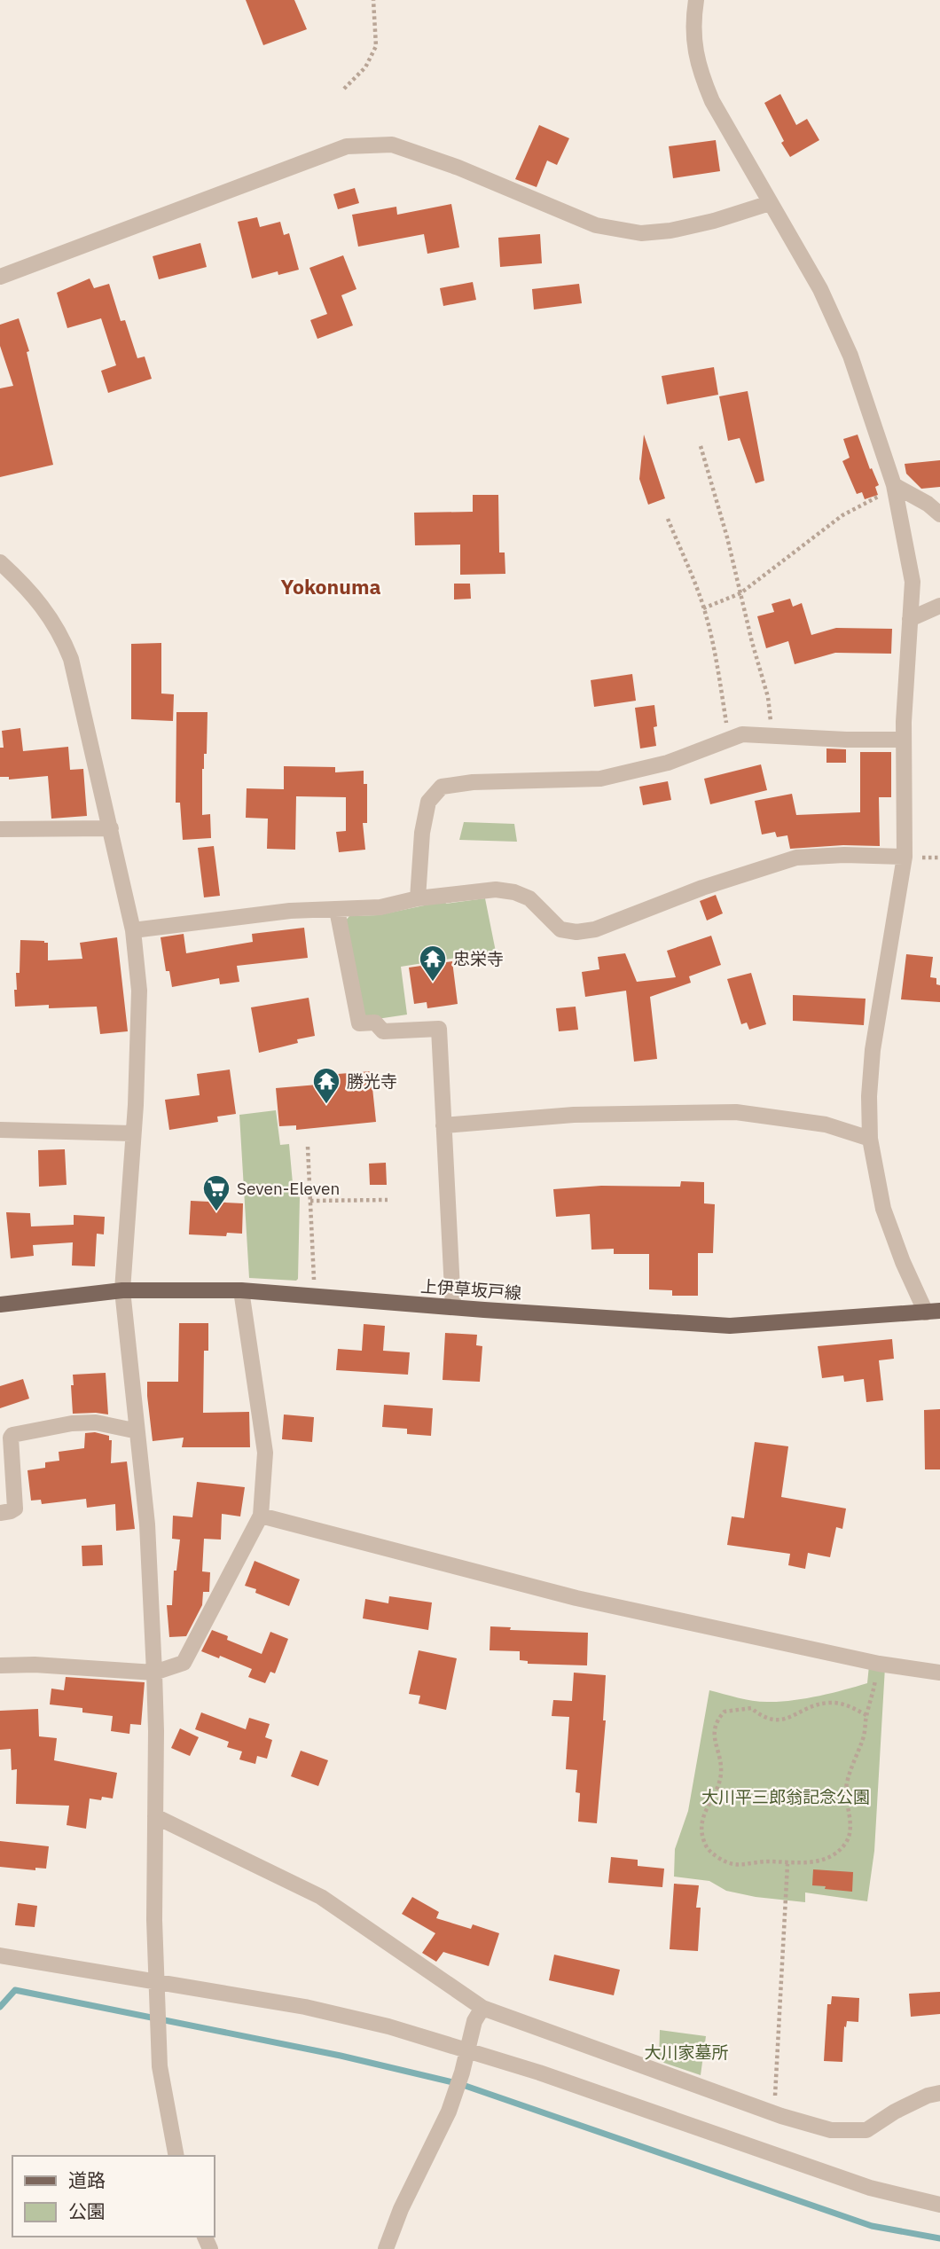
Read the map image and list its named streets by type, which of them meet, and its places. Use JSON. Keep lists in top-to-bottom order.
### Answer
{
  "streets": {
    "main road": ["上伊草坂戸線"]
  },
  "districts": ["Yokonuma"],
  "parks": ["大川平三郎翁記念公園", "大川家墓所"],
  "places": {
    "temple": ["忠栄寺", "勝光寺"],
    "supermarket": ["Seven-Eleven"]
  },
  "legend": ["道路", "公園"]
}
